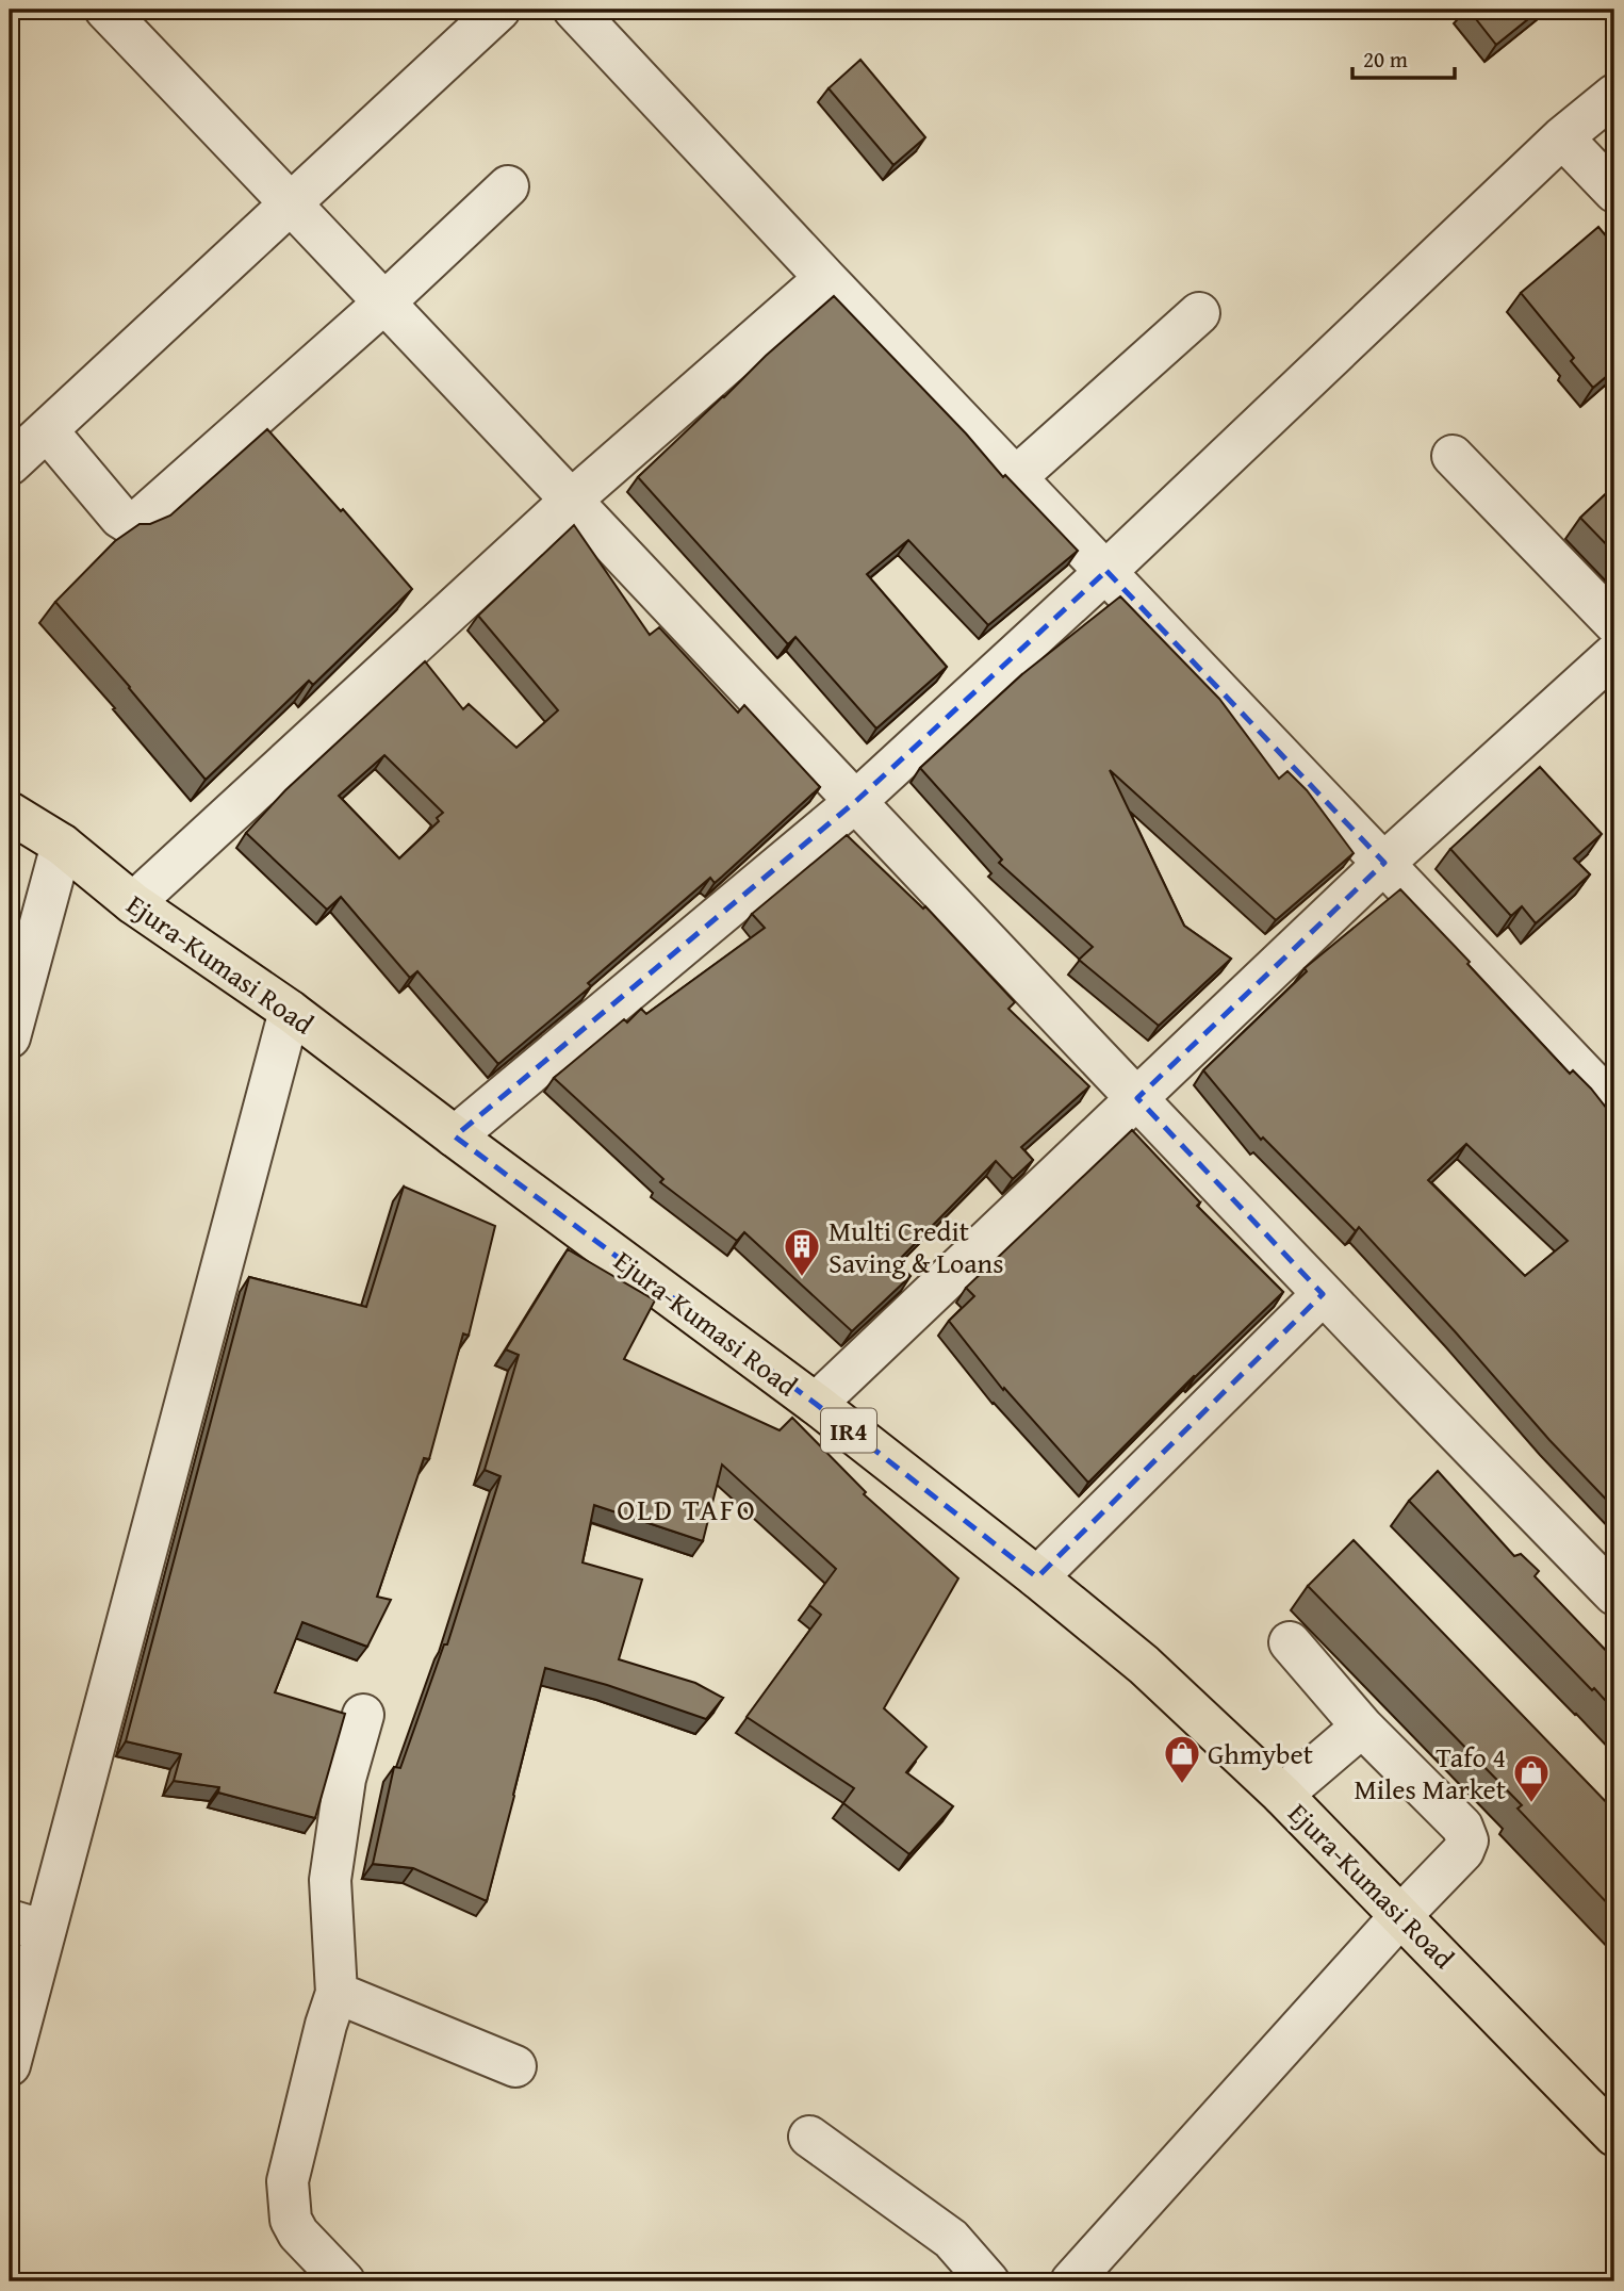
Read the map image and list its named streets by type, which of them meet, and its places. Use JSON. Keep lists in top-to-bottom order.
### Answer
{
  "streets": {
    "main road": ["Ejura-Kumasi Road", "IR4"]
  },
  "districts": ["OLD TAFO"],
  "places": {
    "building": ["Multi Credit Saving & Loans"],
    "shop": ["Ghmybet", "Tafo 4 Miles Market"]
  },
  "scale_bar": "20 m"
}
